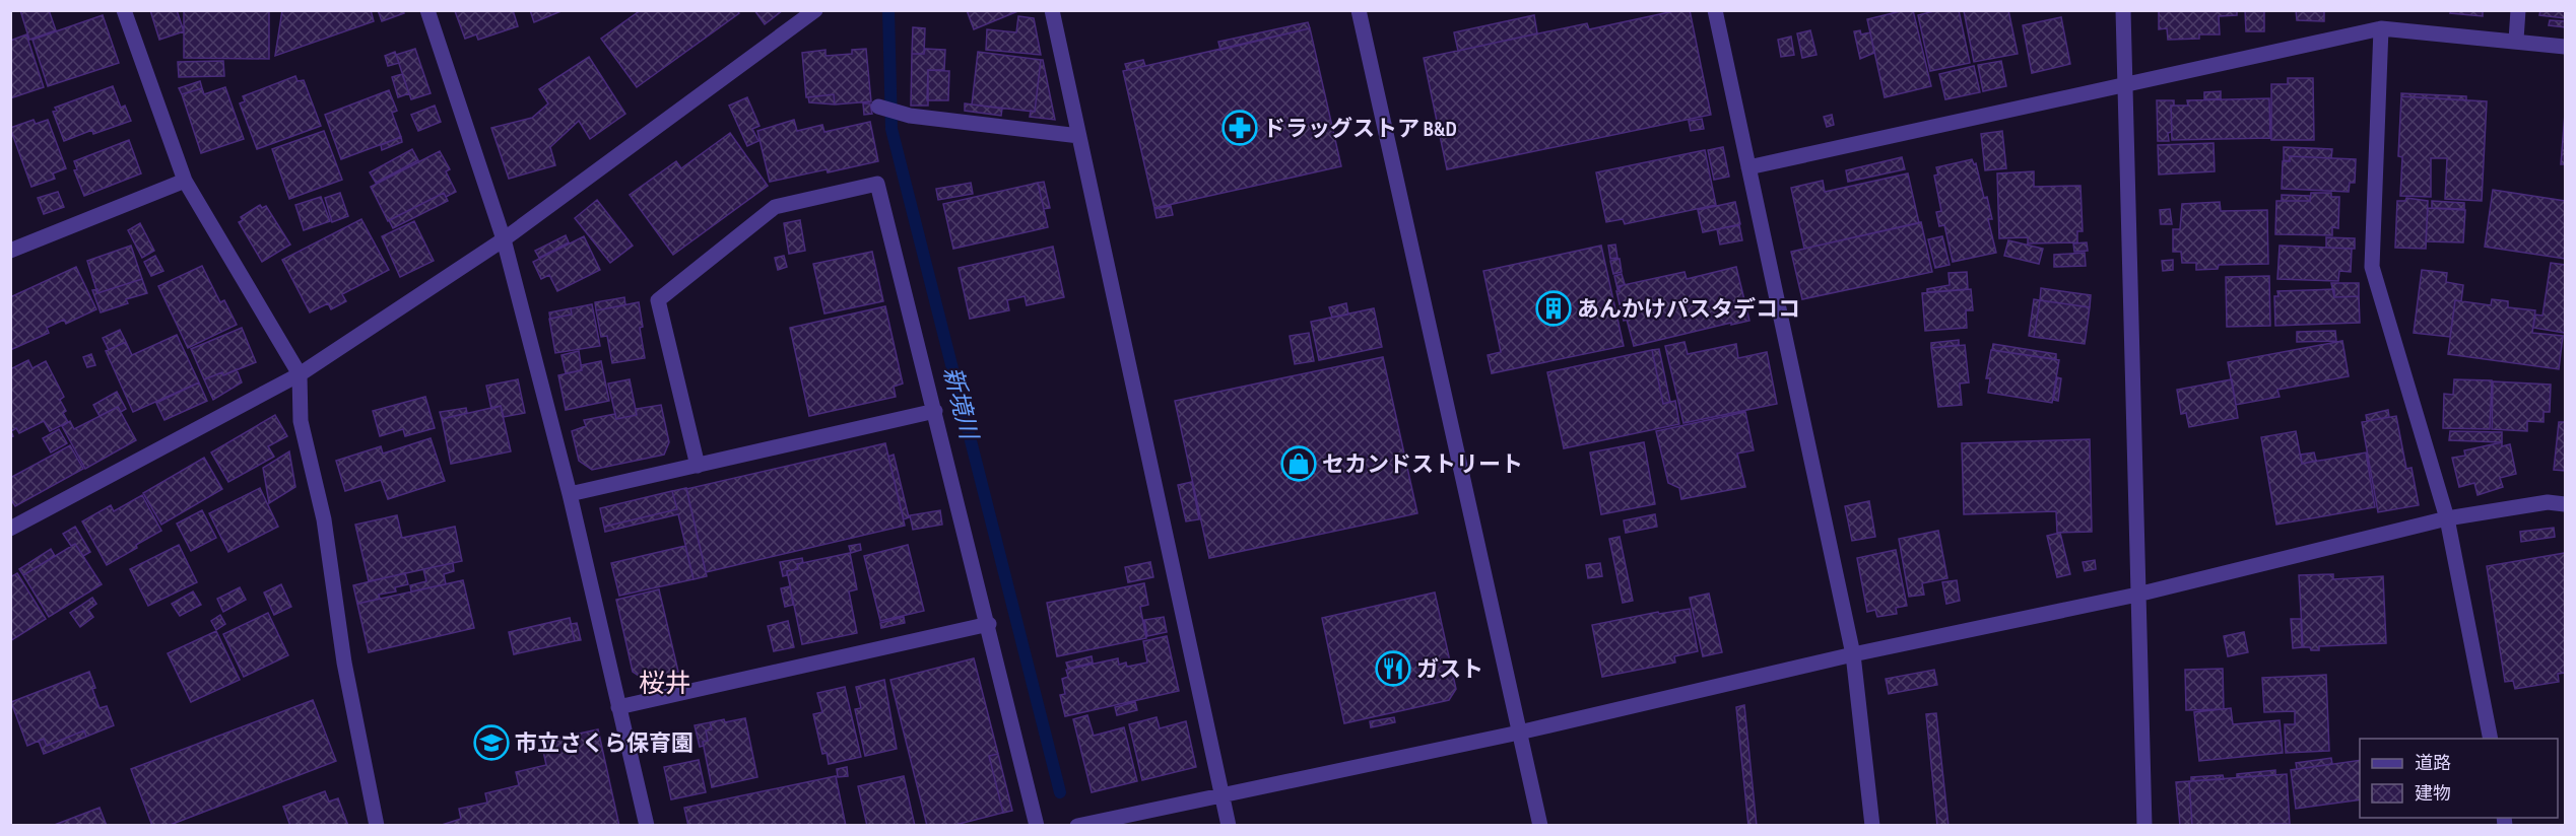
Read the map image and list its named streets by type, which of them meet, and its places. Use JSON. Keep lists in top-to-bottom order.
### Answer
{
  "districts": ["桜井"],
  "water": ["新境川"],
  "places": {
    "pharmacy": ["ドラッグストア B&D"],
    "building": ["あんかけパスタデココ"],
    "shop": ["セカンドストリート"],
    "restaurant": ["ガスト"],
    "school or university": ["市立さくら保育園"]
  },
  "legend": ["道路", "建物"]
}
